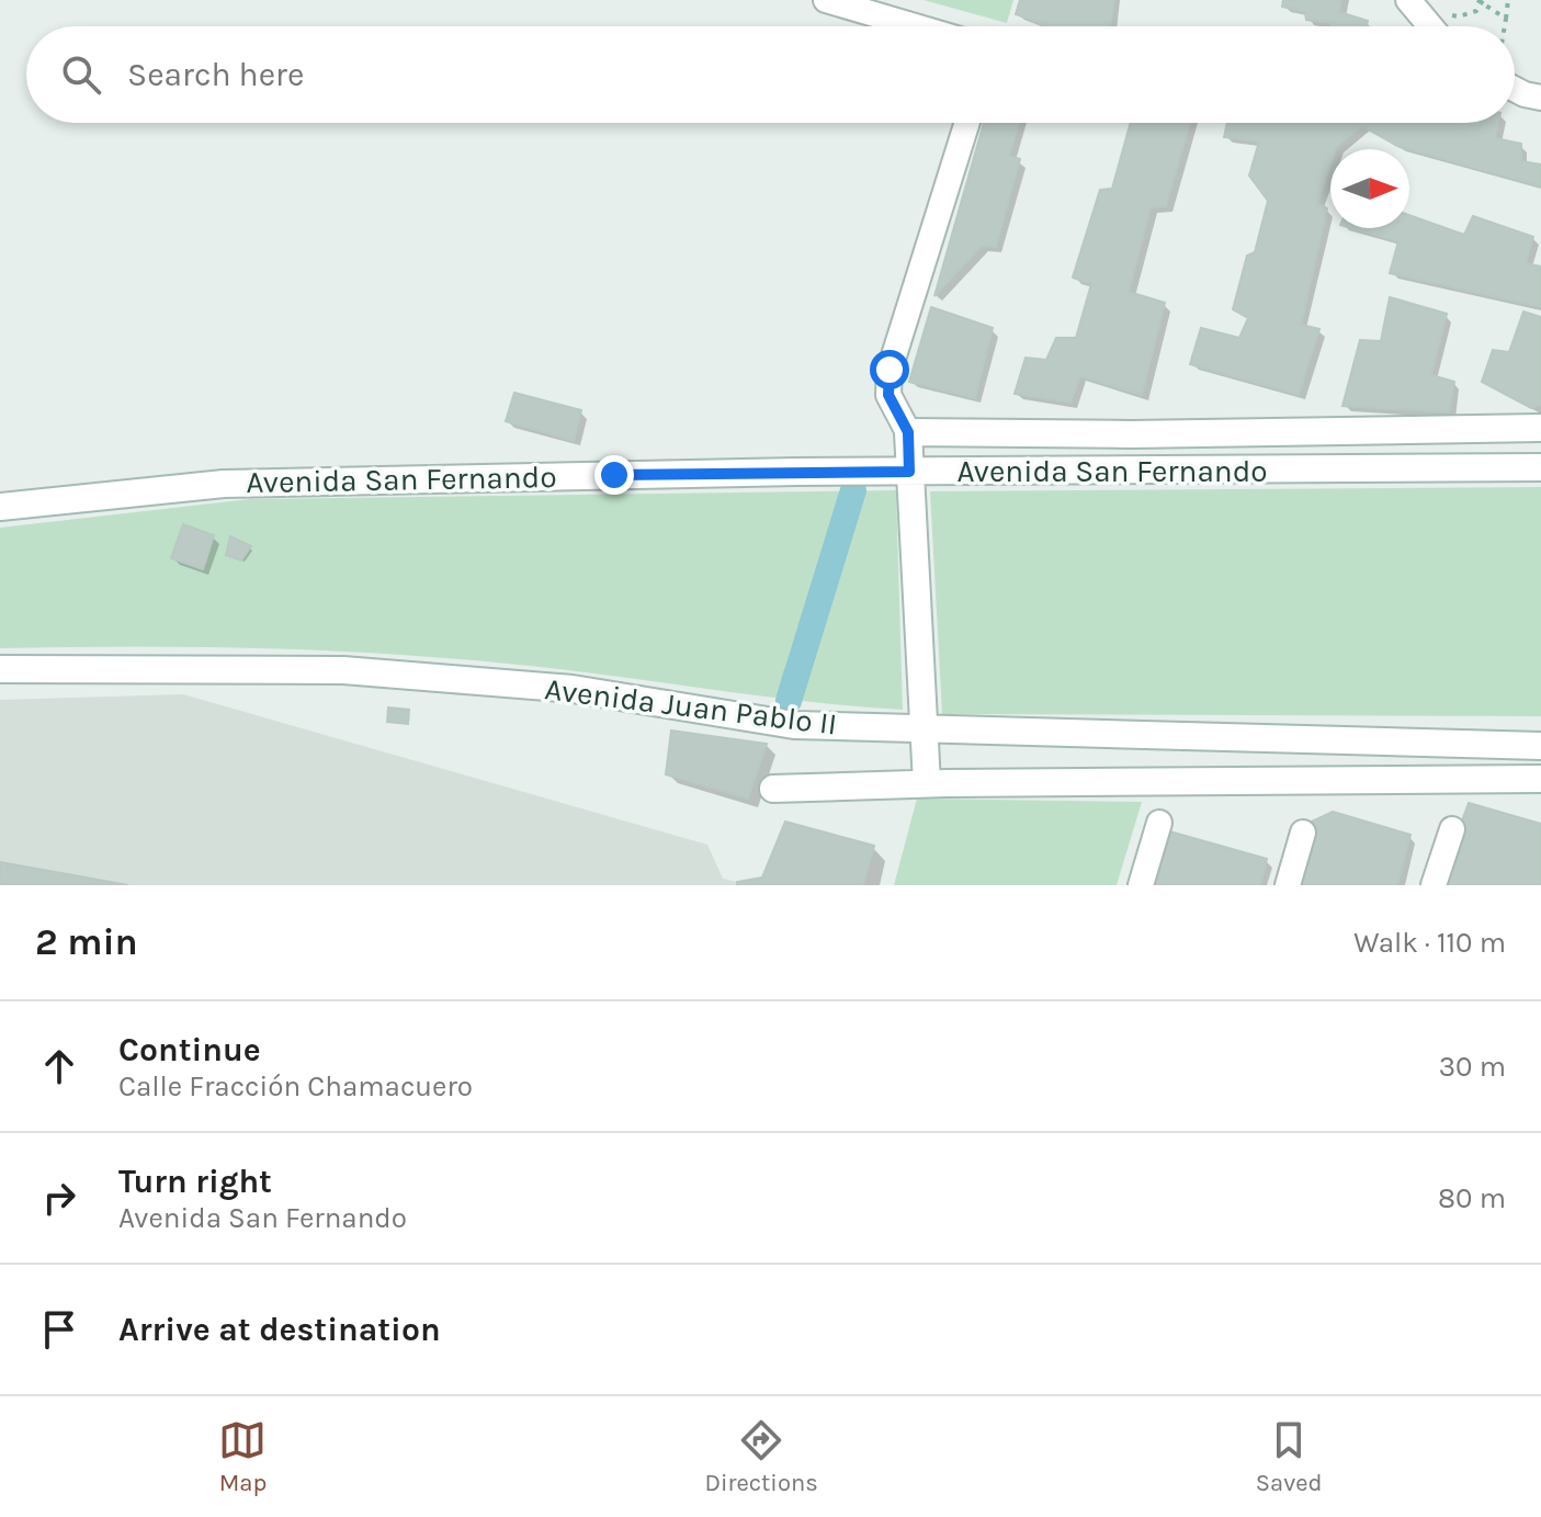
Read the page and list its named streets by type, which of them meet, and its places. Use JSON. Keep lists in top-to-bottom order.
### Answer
{
  "streets": {
    "street": ["Avenida San Fernando", "Avenida Juan Pablo II"]
  },
  "north": "right",
  "page": {
    "search": "Search here",
    "heading": ["2 min", "Walk · 110 m"],
    "list": [
      ["Continue", "Calle Fracción Chamacuero", "30 m"],
      ["Turn right", "Avenida San Fernando", "80 m"],
      "Arrive at destination"
    ],
    "nav": ["Map", "Directions", "Saved"]
  }
}
